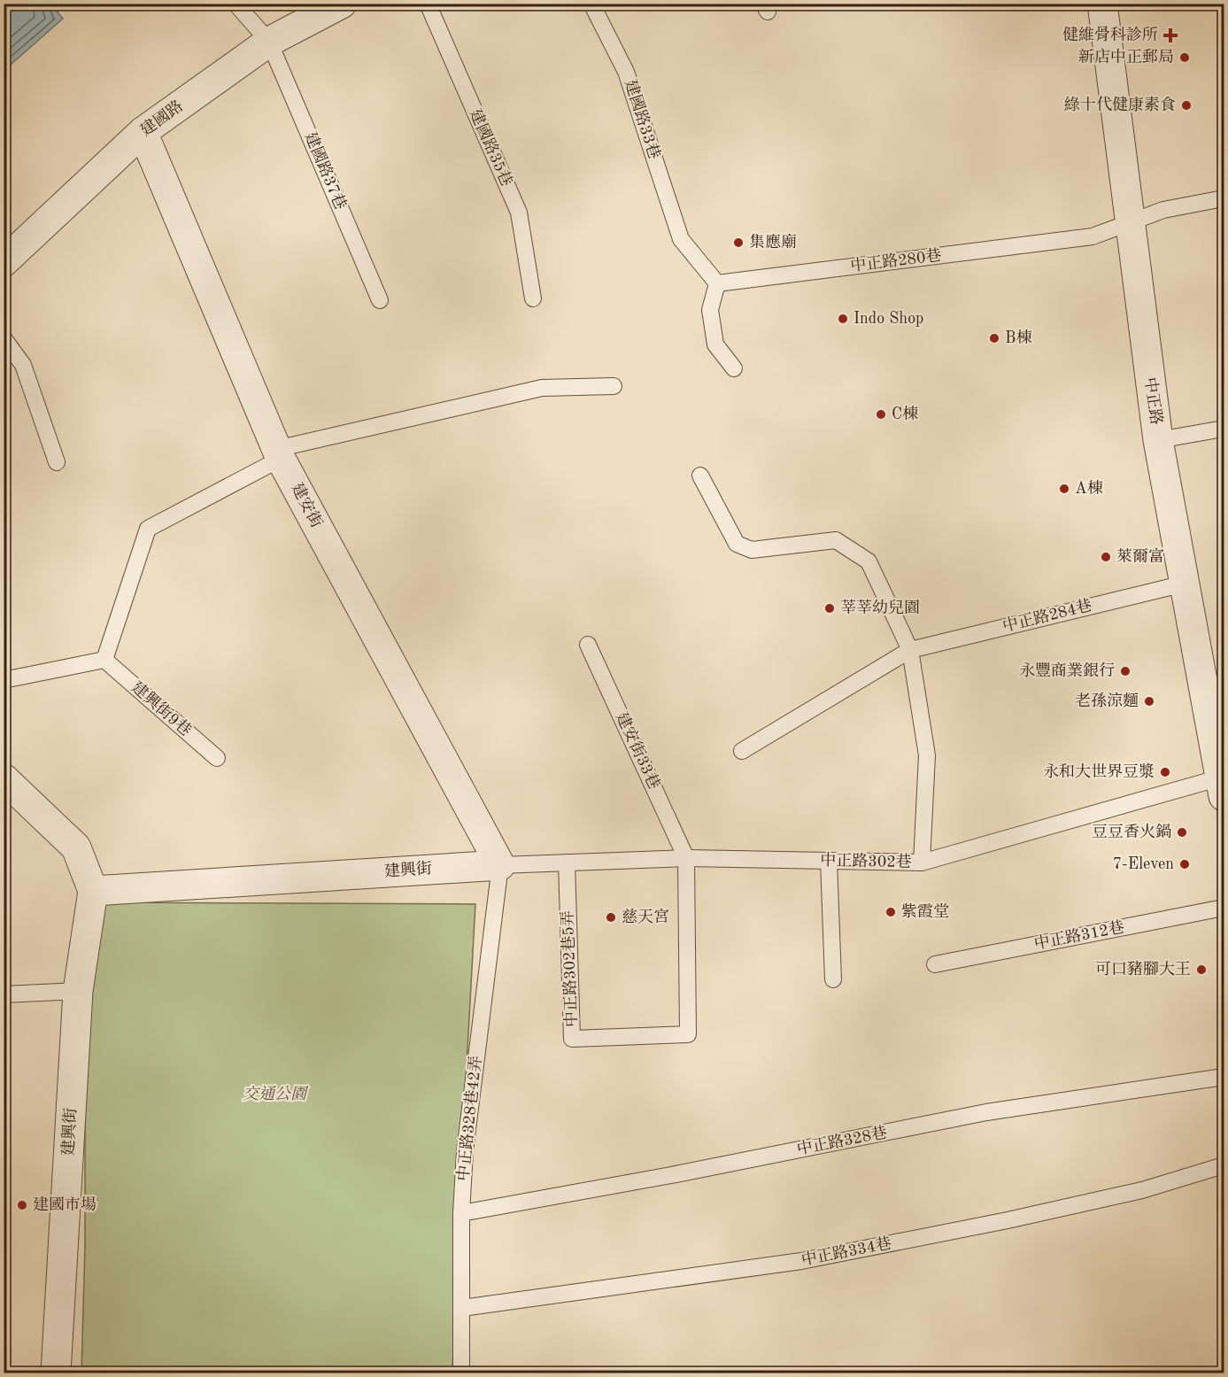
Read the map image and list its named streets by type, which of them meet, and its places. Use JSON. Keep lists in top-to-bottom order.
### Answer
{
  "streets": {
    "street": [
      "建國路",
      "中正路",
      "建安街",
      "建興街"
    ],
    "lane": [
      "建國路33巷",
      "建國路35巷",
      "建國路37巷",
      "中正路280巷",
      "中正路284巷",
      "建興街9巷",
      "建安街33巷",
      "中正路302巷",
      "中正路312巷",
      "中正路302巷5弄",
      "中正路328巷42弄",
      "中正路328巷",
      "中正路334巷"
    ]
  },
  "crossings": [
    ["建國路", "建國路37巷"],
    ["建國路", "建安街"],
    ["建國路33巷", "中正路280巷"],
    ["中正路280巷", "中正路"],
    ["中正路", "中正路284巷"],
    ["中正路", "中正路302巷"],
    ["建安街", "中正路302巷"],
    ["建安街", "建興街"],
    ["建安街", "中正路328巷42弄"],
    ["建安街33巷", "中正路302巷"],
    ["建安街33巷", "中正路302巷5弄"],
    ["中正路302巷", "建興街"],
    ["中正路302巷", "中正路302巷5弄"],
    ["中正路302巷", "中正路328巷42弄"],
    ["建興街", "中正路328巷42弄"],
    ["中正路328巷42弄", "中正路328巷"],
    ["中正路328巷42弄", "中正路334巷"]
  ],
  "parks": ["交通公園"],
  "places": {
    "health": ["健維骨科診所"],
    "other": [
      "新店中正郵局",
      "綠十代健康素食",
      "集應廟",
      "Indo Shop",
      "B棟",
      "C棟",
      "A棟",
      "萊爾富",
      "莘莘幼兒園",
      "永豐商業銀行",
      "老孫涼麵",
      "永和大世界豆漿",
      "豆豆香火鍋",
      "7-Eleven",
      "紫霞堂",
      "慈天宮",
      "可口豬腳大王",
      "建國市場"
    ]
  }
}
